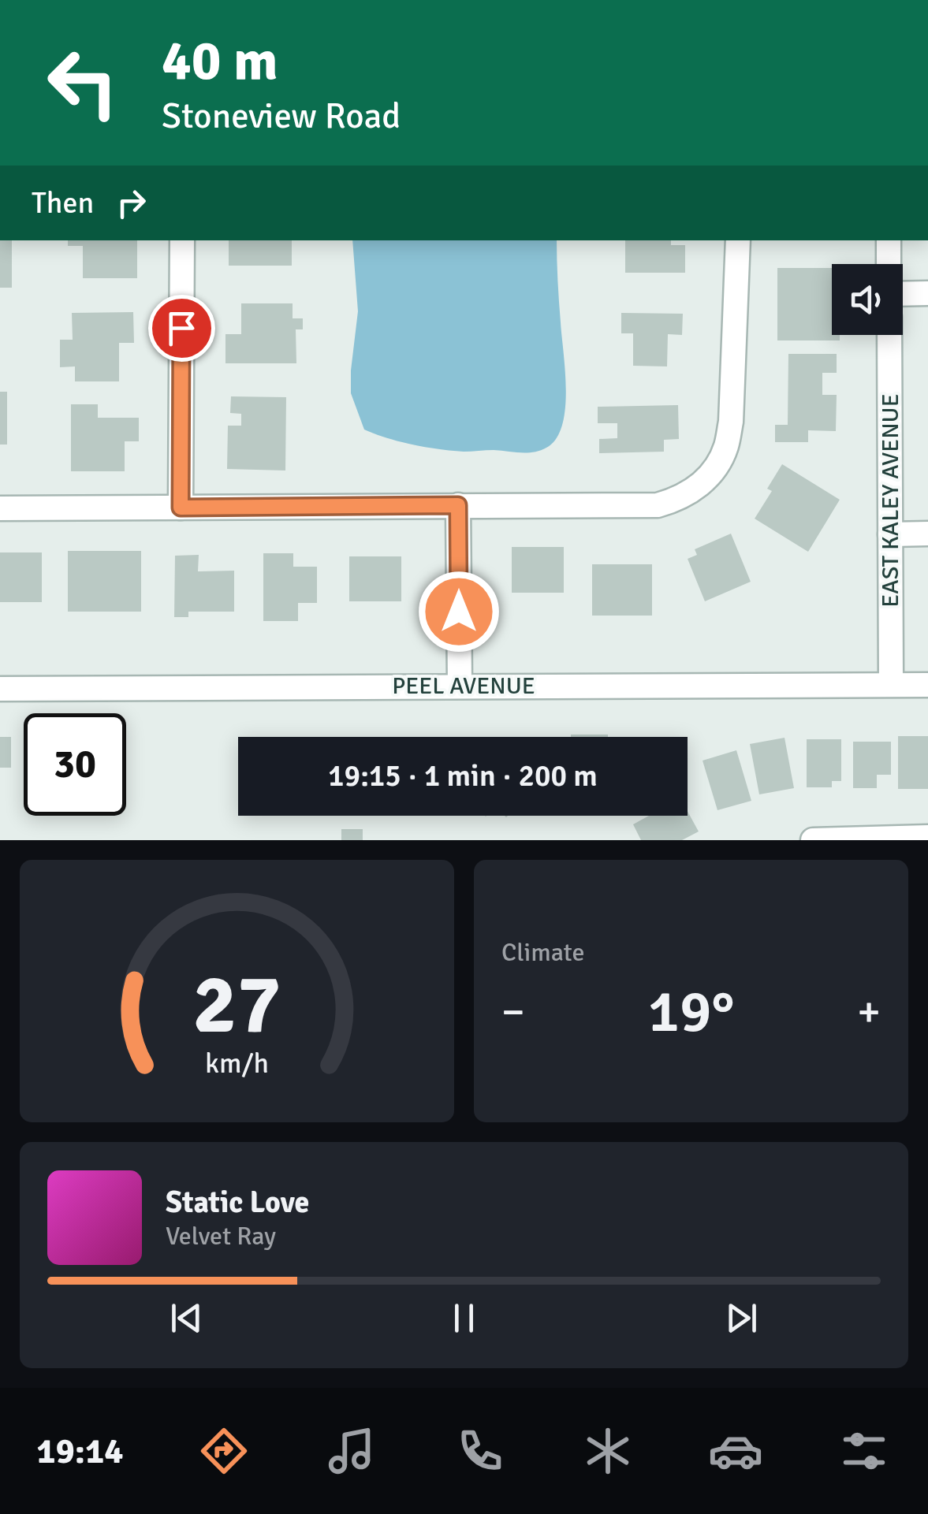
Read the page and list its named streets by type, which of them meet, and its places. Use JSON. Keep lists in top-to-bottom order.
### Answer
{
  "streets": {
    "street": ["EAST KALEY AVENUE", "PEEL AVENUE"]
  },
  "crossings": [
    ["EAST KALEY AVENUE", "PEEL AVENUE"]
  ],
  "page": {
    "turn": ["40 m", "Stoneview Road"],
    "then": "Then",
    "limit": "30",
    "trip": "19:15 · 1 min · 200 m",
    "tile": "Climate",
    "heat": ["−", "19°", "+"],
    "song": ["Static Love", "Velvet Ray"],
    "tabs": "19:14",
    "gauge": ["27", "km/h"]
  }
}
